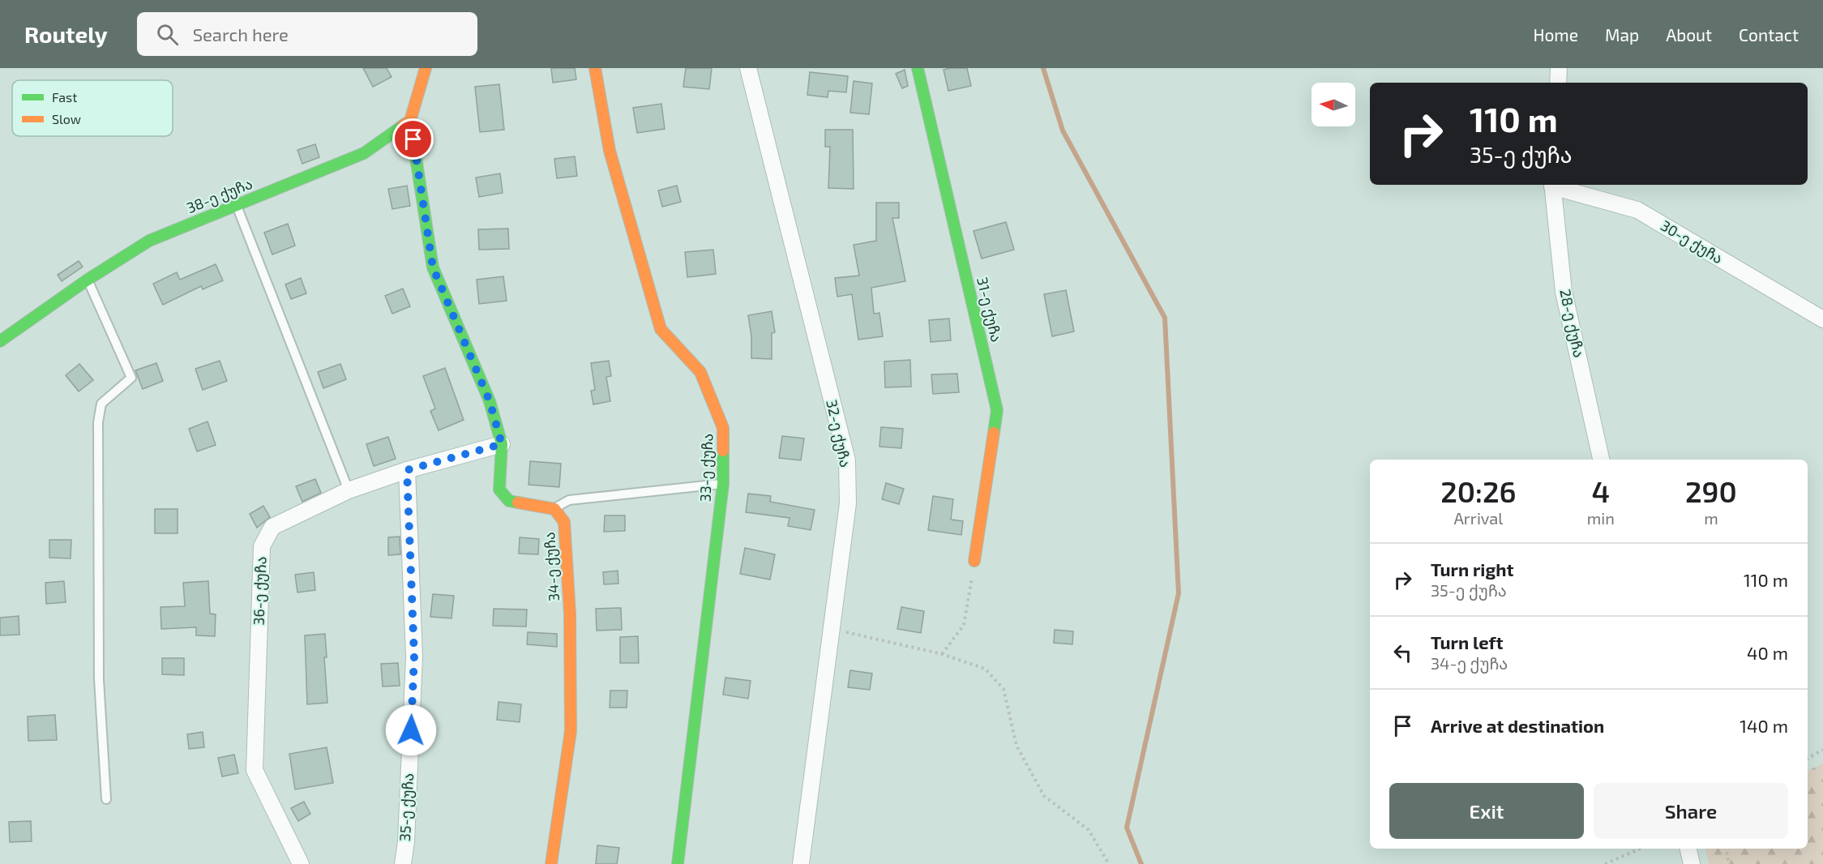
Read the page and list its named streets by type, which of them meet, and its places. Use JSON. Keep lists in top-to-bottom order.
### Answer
{
  "streets": {
    "street": [
      "38-ე ქუჩა",
      "30-ე ქუჩა",
      "31-ე ქუჩა",
      "28-ე ქუჩა",
      "32-ე ქუჩა",
      "33-ე ქუჩა",
      "34-ე ქუჩა",
      "36-ე ქუჩა",
      "35-ე ქუჩა"
    ]
  },
  "crossings": [
    ["36-ე ქუჩა", "35-ე ქუჩა"]
  ],
  "legend": ["Fast", "Slow"],
  "north": "left",
  "page": {
    "header": "Routely",
    "search": "Search here",
    "nav": [
      "Home",
      "Map",
      "About",
      "Contact"
    ],
    "turn": ["110 m", "35-ე ქუჩა"],
    "eta": [
      "20:26",
      "Arrival",
      "4",
      "min",
      "290",
      "m"
    ],
    "list": [
      {
        "name": "Turn right",
        "note": "35-ე ქუჩა",
        "value": "110 m"
      },
      {
        "name": "Turn left",
        "note": "34-ე ქუჩა",
        "value": "40 m"
      },
      {
        "name": "Arrive at destination",
        "value": "140 m"
      }
    ],
    "buttons": ["Exit", "Share"]
  }
}
